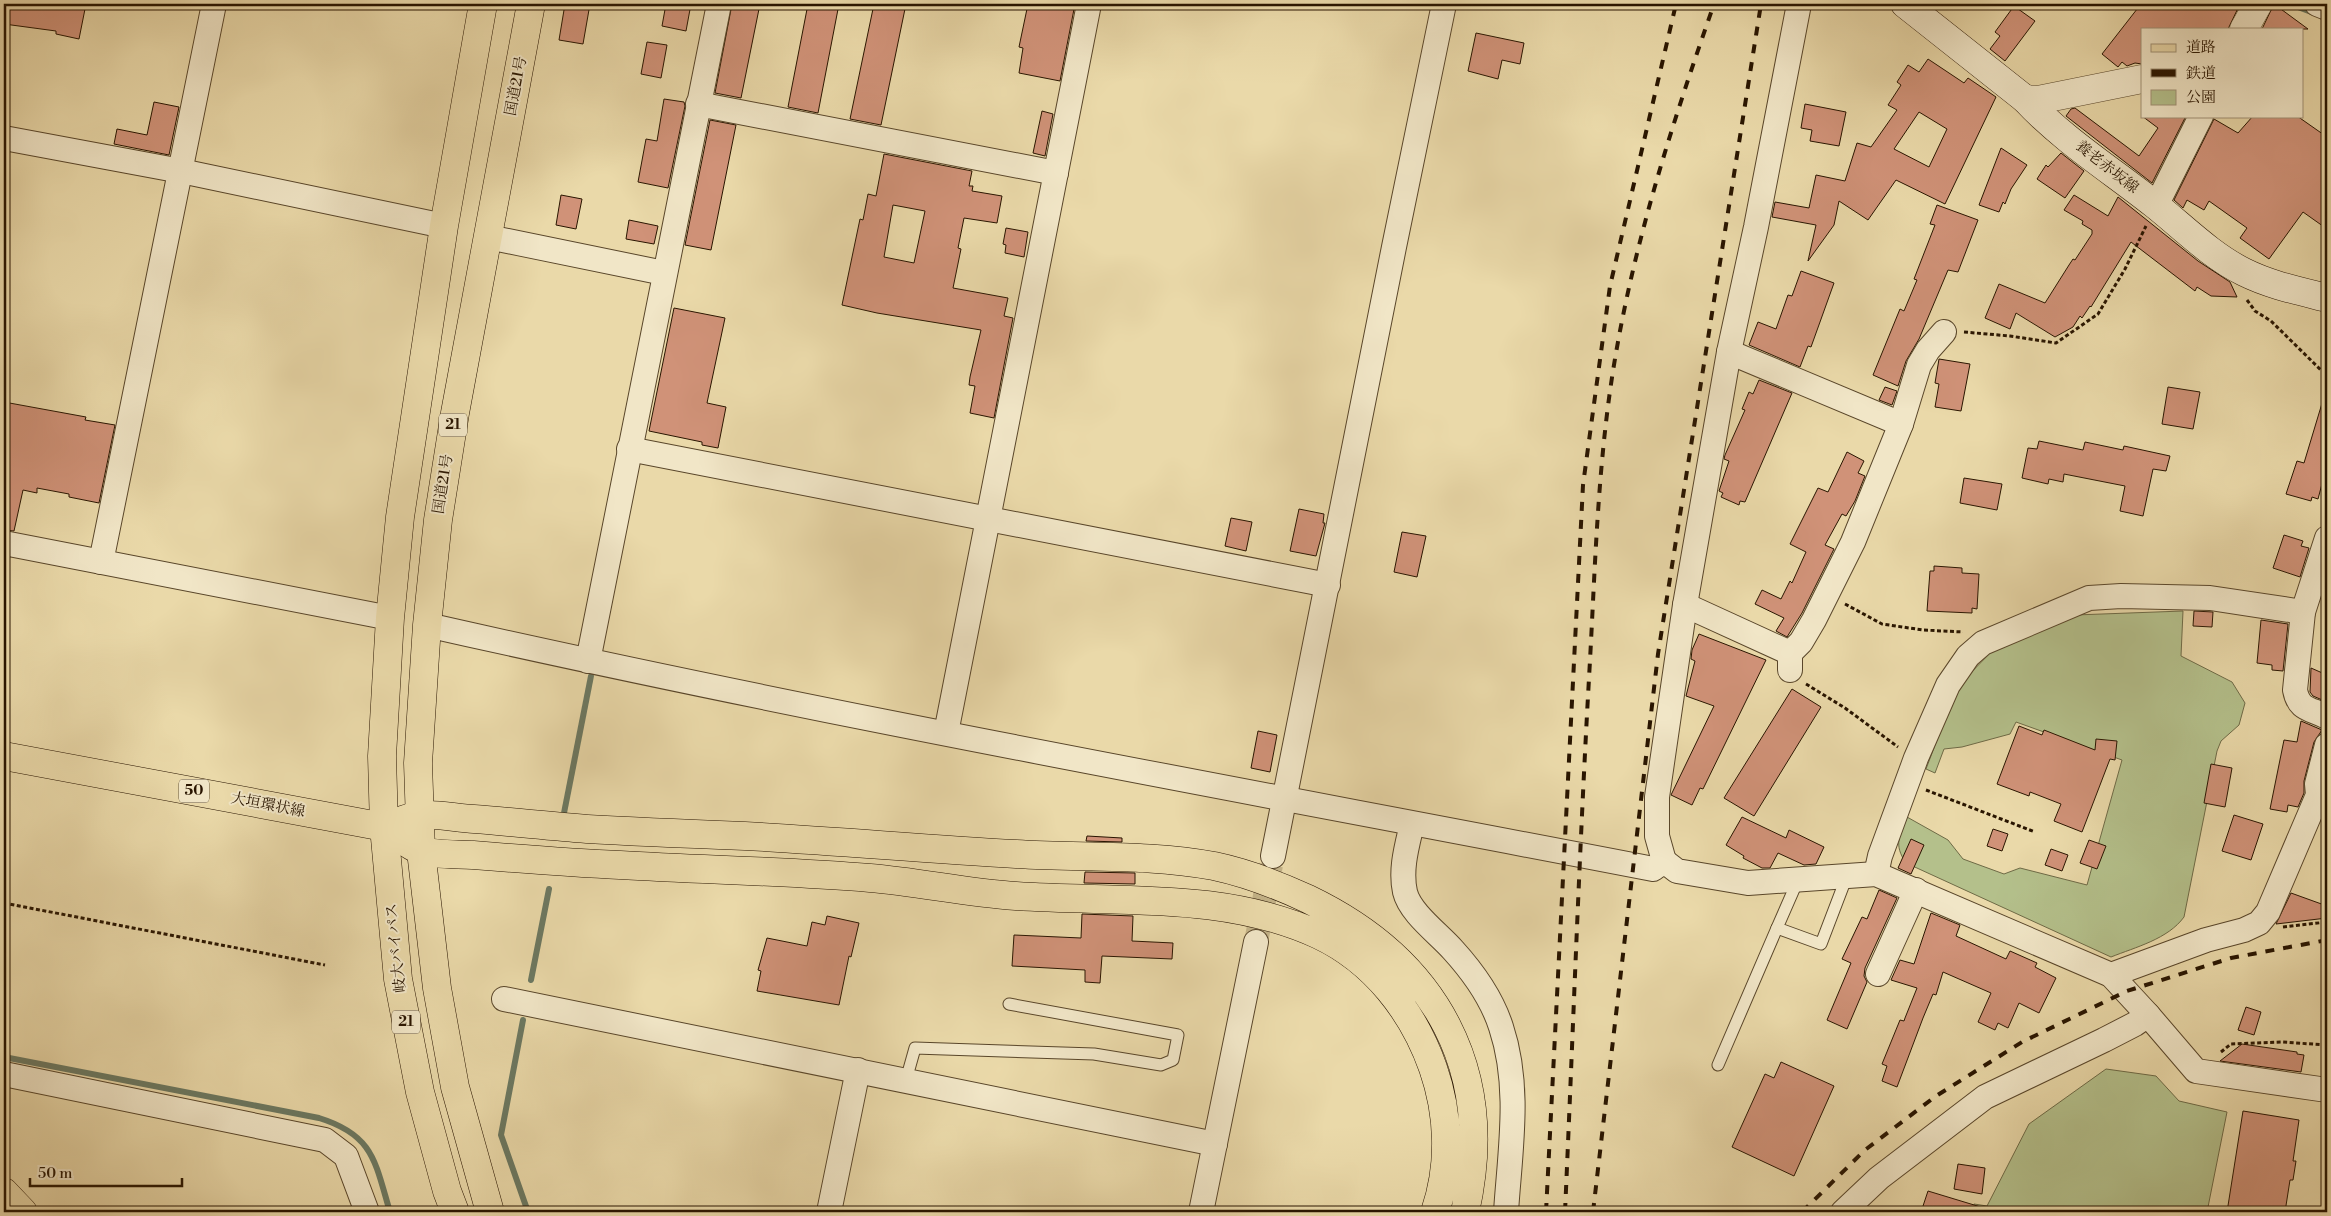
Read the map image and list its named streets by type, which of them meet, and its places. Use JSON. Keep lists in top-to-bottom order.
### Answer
{
  "streets": {
    "main road": [
      "国道21号",
      "養老赤坂線",
      "21",
      "50",
      "大垣環状線",
      "岐大バイパス"
    ]
  },
  "crossings": [
    ["国道21号", "21"],
    ["21", "大垣環状線"],
    ["21", "岐大バイパス"],
    ["大垣環状線", "岐大バイパス"]
  ],
  "legend": ["道路", "鉄道", "公園"],
  "scale_bar": "50 m"
}
